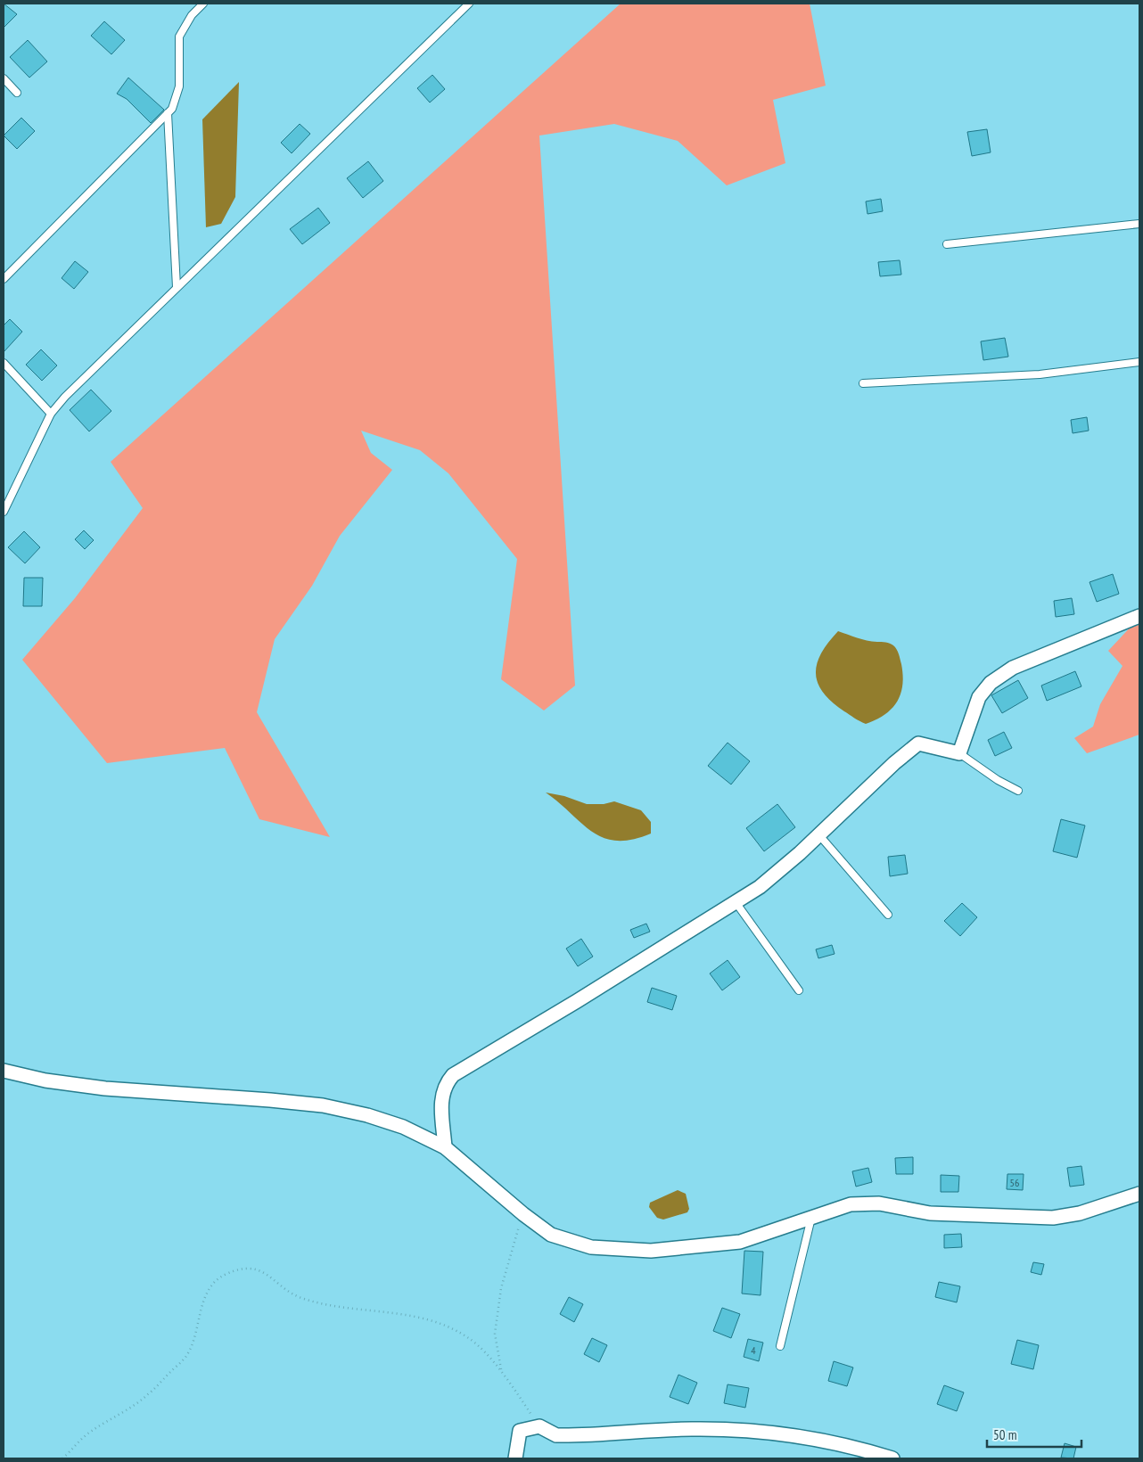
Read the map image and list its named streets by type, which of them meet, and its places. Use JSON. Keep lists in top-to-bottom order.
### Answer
{
  "house_numbers": ["56", "4"],
  "scale_bar": "50 m"
}
